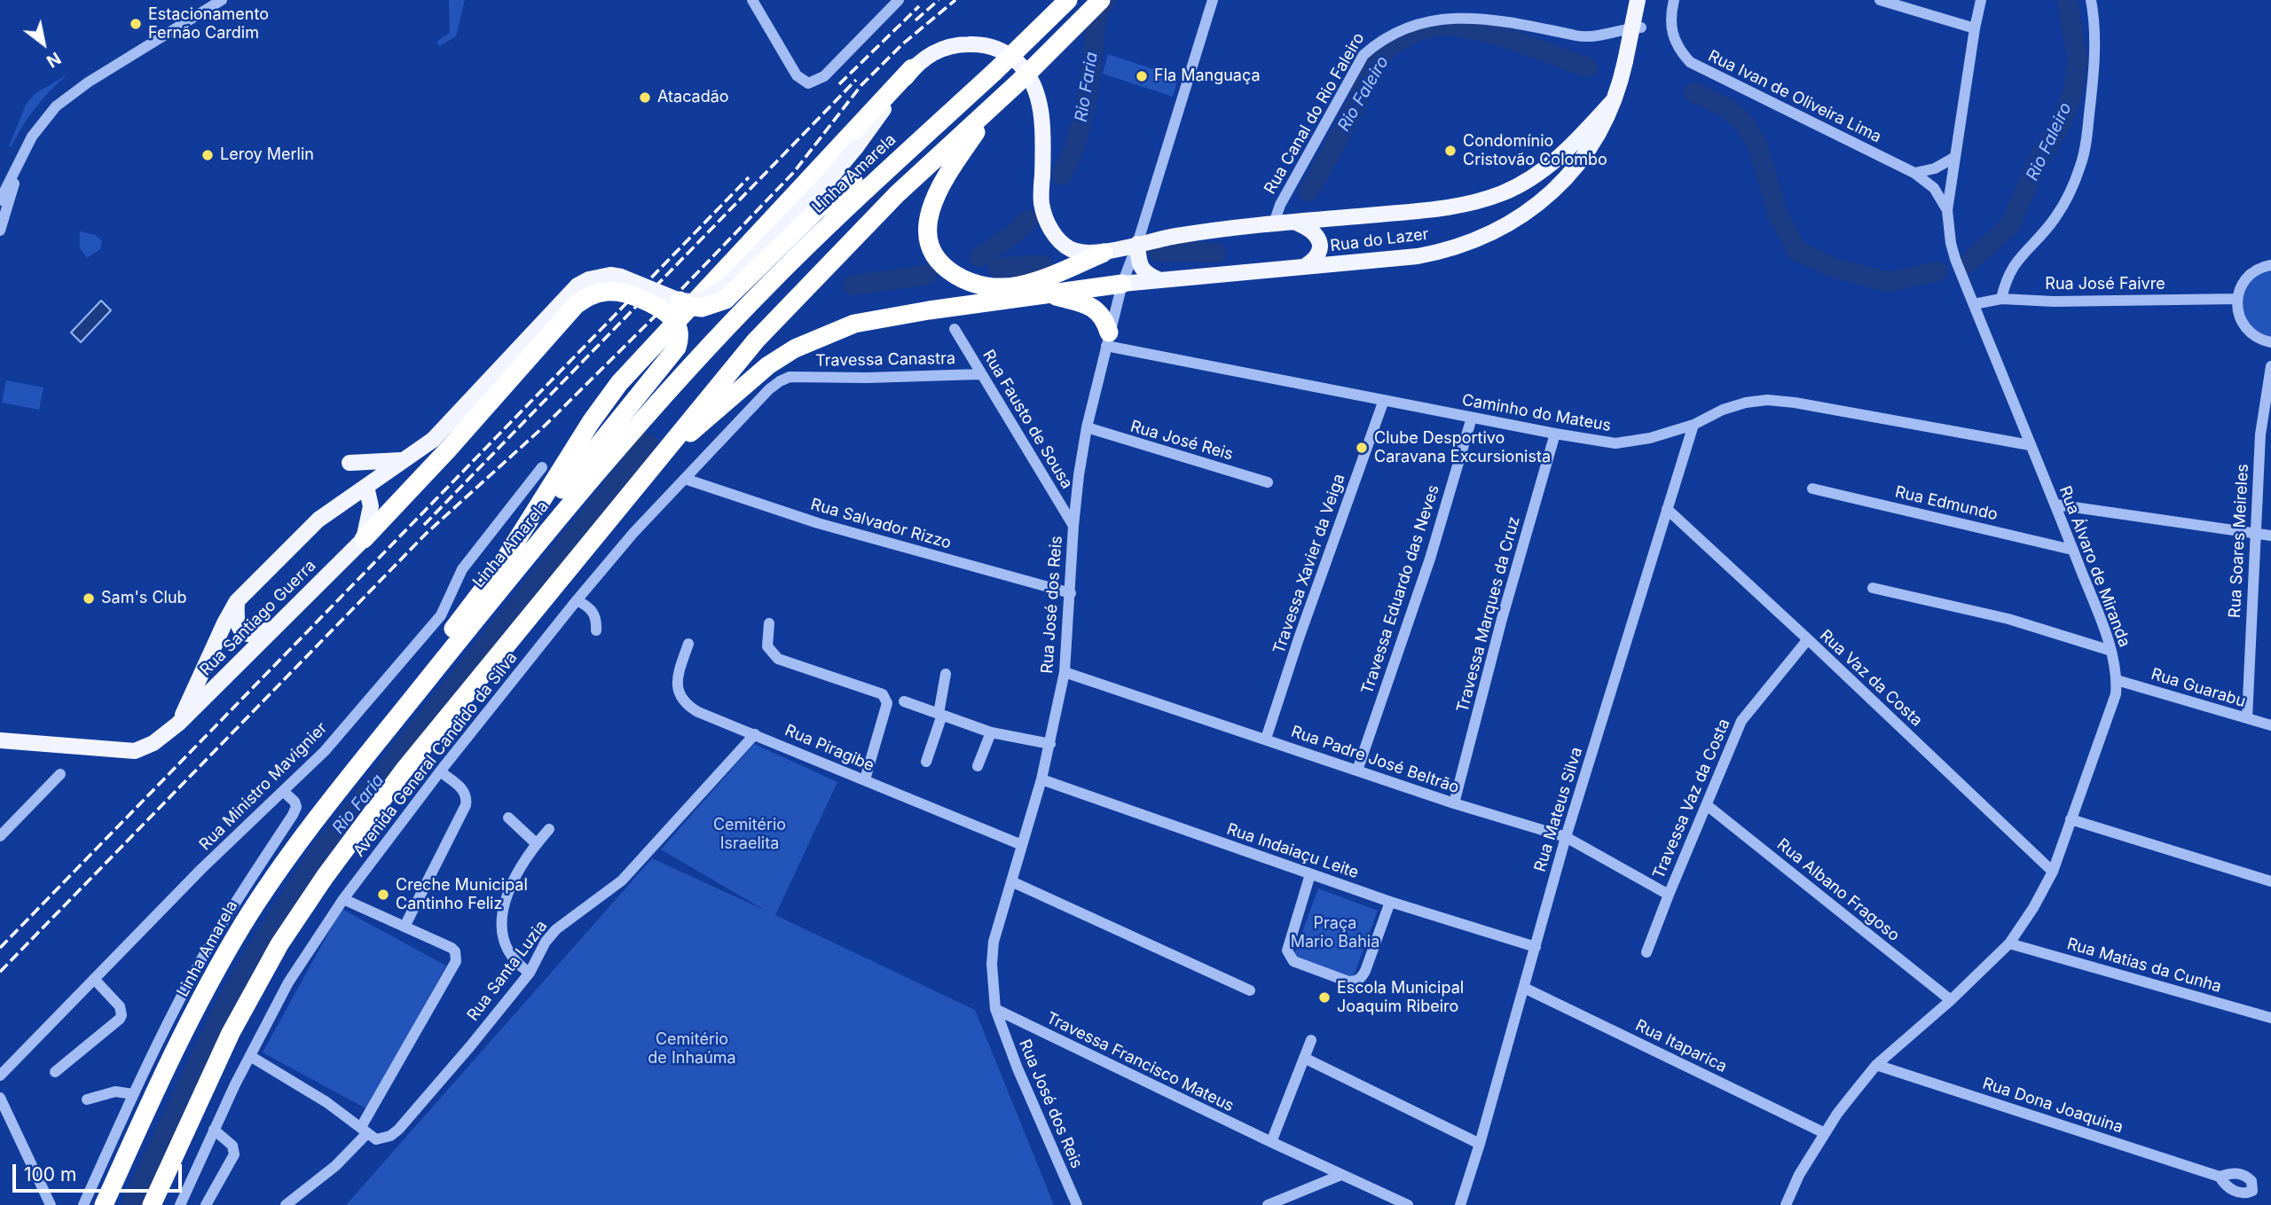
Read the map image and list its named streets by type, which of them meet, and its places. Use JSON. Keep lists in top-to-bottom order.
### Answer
{
  "streets": {
    "highway": ["Linha Amarela"],
    "main road": ["Rua do Lazer", "Rua Santiago Guerra"],
    "street": [
      "Rua Ivan de Oliveira Lima",
      "Rua Canal do Rio Faleiro",
      "Rua José Faivre",
      "Travessa Canastra",
      "Caminho do Mateus",
      "Rua Fausto de Sousa",
      "Rua José Reis",
      "Rua Edmundo",
      "Rua Salvador Rizzo",
      "Rua Soares Meireles",
      "Travessa Xavier da Veiga",
      "Rua Álvaro de Miranda",
      "Travessa Eduardo das Neves",
      "Rua José dos Reis",
      "Travessa Marques da Cruz",
      "Rua Vaz da Costa",
      "Rua Guarabu",
      "Rua Piragibe",
      "Avenida General Candido da Silva",
      "Rua Padre José Beltrão",
      "Rua Ministro Mavignier",
      "Travessa Vaz da Costa",
      "Rua Mateus Silva",
      "Rua Indaiaçu Leite",
      "Rua Albano Fragoso",
      "Rua Matias da Cunha",
      "Rua Santa Luzia",
      "Rua Itaparica",
      "Travessa Francisco Mateus",
      "Rua Dona Joaquina"
    ]
  },
  "crossings": [
    ["Rua Ivan de Oliveira Lima", "Rua Álvaro de Miranda"],
    ["Rua Canal do Rio Faleiro", "Rua do Lazer"],
    ["Rua do Lazer", "Rua José dos Reis"],
    ["Rua José Faivre", "Rua Álvaro de Miranda"],
    ["Travessa Canastra", "Rua Fausto de Sousa"],
    ["Travessa Canastra", "Avenida General Candido da Silva"],
    ["Caminho do Mateus", "Travessa Xavier da Veiga"],
    ["Caminho do Mateus", "Rua Álvaro de Miranda"],
    ["Caminho do Mateus", "Travessa Eduardo das Neves"],
    ["Caminho do Mateus", "Rua José dos Reis"],
    ["Caminho do Mateus", "Travessa Marques da Cruz"],
    ["Caminho do Mateus", "Rua Mateus Silva"],
    ["Rua Fausto de Sousa", "Rua José dos Reis"],
    ["Rua José Reis", "Rua José dos Reis"],
    ["Rua Edmundo", "Rua Álvaro de Miranda"],
    ["Rua Salvador Rizzo", "Rua José dos Reis"],
    ["Rua Salvador Rizzo", "Avenida General Candido da Silva"],
    ["Rua Soares Meireles", "Rua Guarabu"],
    ["Travessa Xavier da Veiga", "Rua Padre José Beltrão"],
    ["Rua Álvaro de Miranda", "Rua Vaz da Costa"],
    ["Rua Álvaro de Miranda", "Rua Guarabu"],
    ["Rua Álvaro de Miranda", "Rua Albano Fragoso"],
    ["Rua Álvaro de Miranda", "Rua Matias da Cunha"],
    ["Rua Álvaro de Miranda", "Rua Itaparica"],
    ["Rua Álvaro de Miranda", "Rua Dona Joaquina"],
    ["Travessa Eduardo das Neves", "Rua Padre José Beltrão"],
    ["Rua José dos Reis", "Rua Piragibe"],
    ["Rua José dos Reis", "Rua Padre José Beltrão"],
    ["Rua José dos Reis", "Rua Indaiaçu Leite"],
    ["Rua José dos Reis", "Travessa Francisco Mateus"],
    ["Travessa Marques da Cruz", "Rua Padre José Beltrão"],
    ["Rua Vaz da Costa", "Travessa Vaz da Costa"],
    ["Rua Vaz da Costa", "Rua Mateus Silva"],
    ["Rua Piragibe", "Rua Santa Luzia"],
    ["Rua Padre José Beltrão", "Travessa Vaz da Costa"],
    ["Rua Padre José Beltrão", "Rua Mateus Silva"],
    ["Travessa Vaz da Costa", "Rua Albano Fragoso"],
    ["Rua Mateus Silva", "Rua Indaiaçu Leite"],
    ["Rua Mateus Silva", "Rua Itaparica"]
  ],
  "water": ["Rio Faria", "Rio Faleiro"],
  "parks": ["Cemitério Israelita", "Praça Mario Bahia", "Cemitério de Inhaúma"],
  "places": [
    "Estacionamento Fernão Cardim",
    "Fla Manguaça",
    "Atacadão",
    "Condomínio Cristovão Colombo",
    "Leroy Merlin",
    "Clube Desportivo Caravana Excursionista",
    "Sam's Club",
    "Creche Municipal Cantinho Feliz",
    "Escola Municipal Joaquim Ribeiro"
  ],
  "scale_bar": "100 m",
  "north": "bottom right"
}
